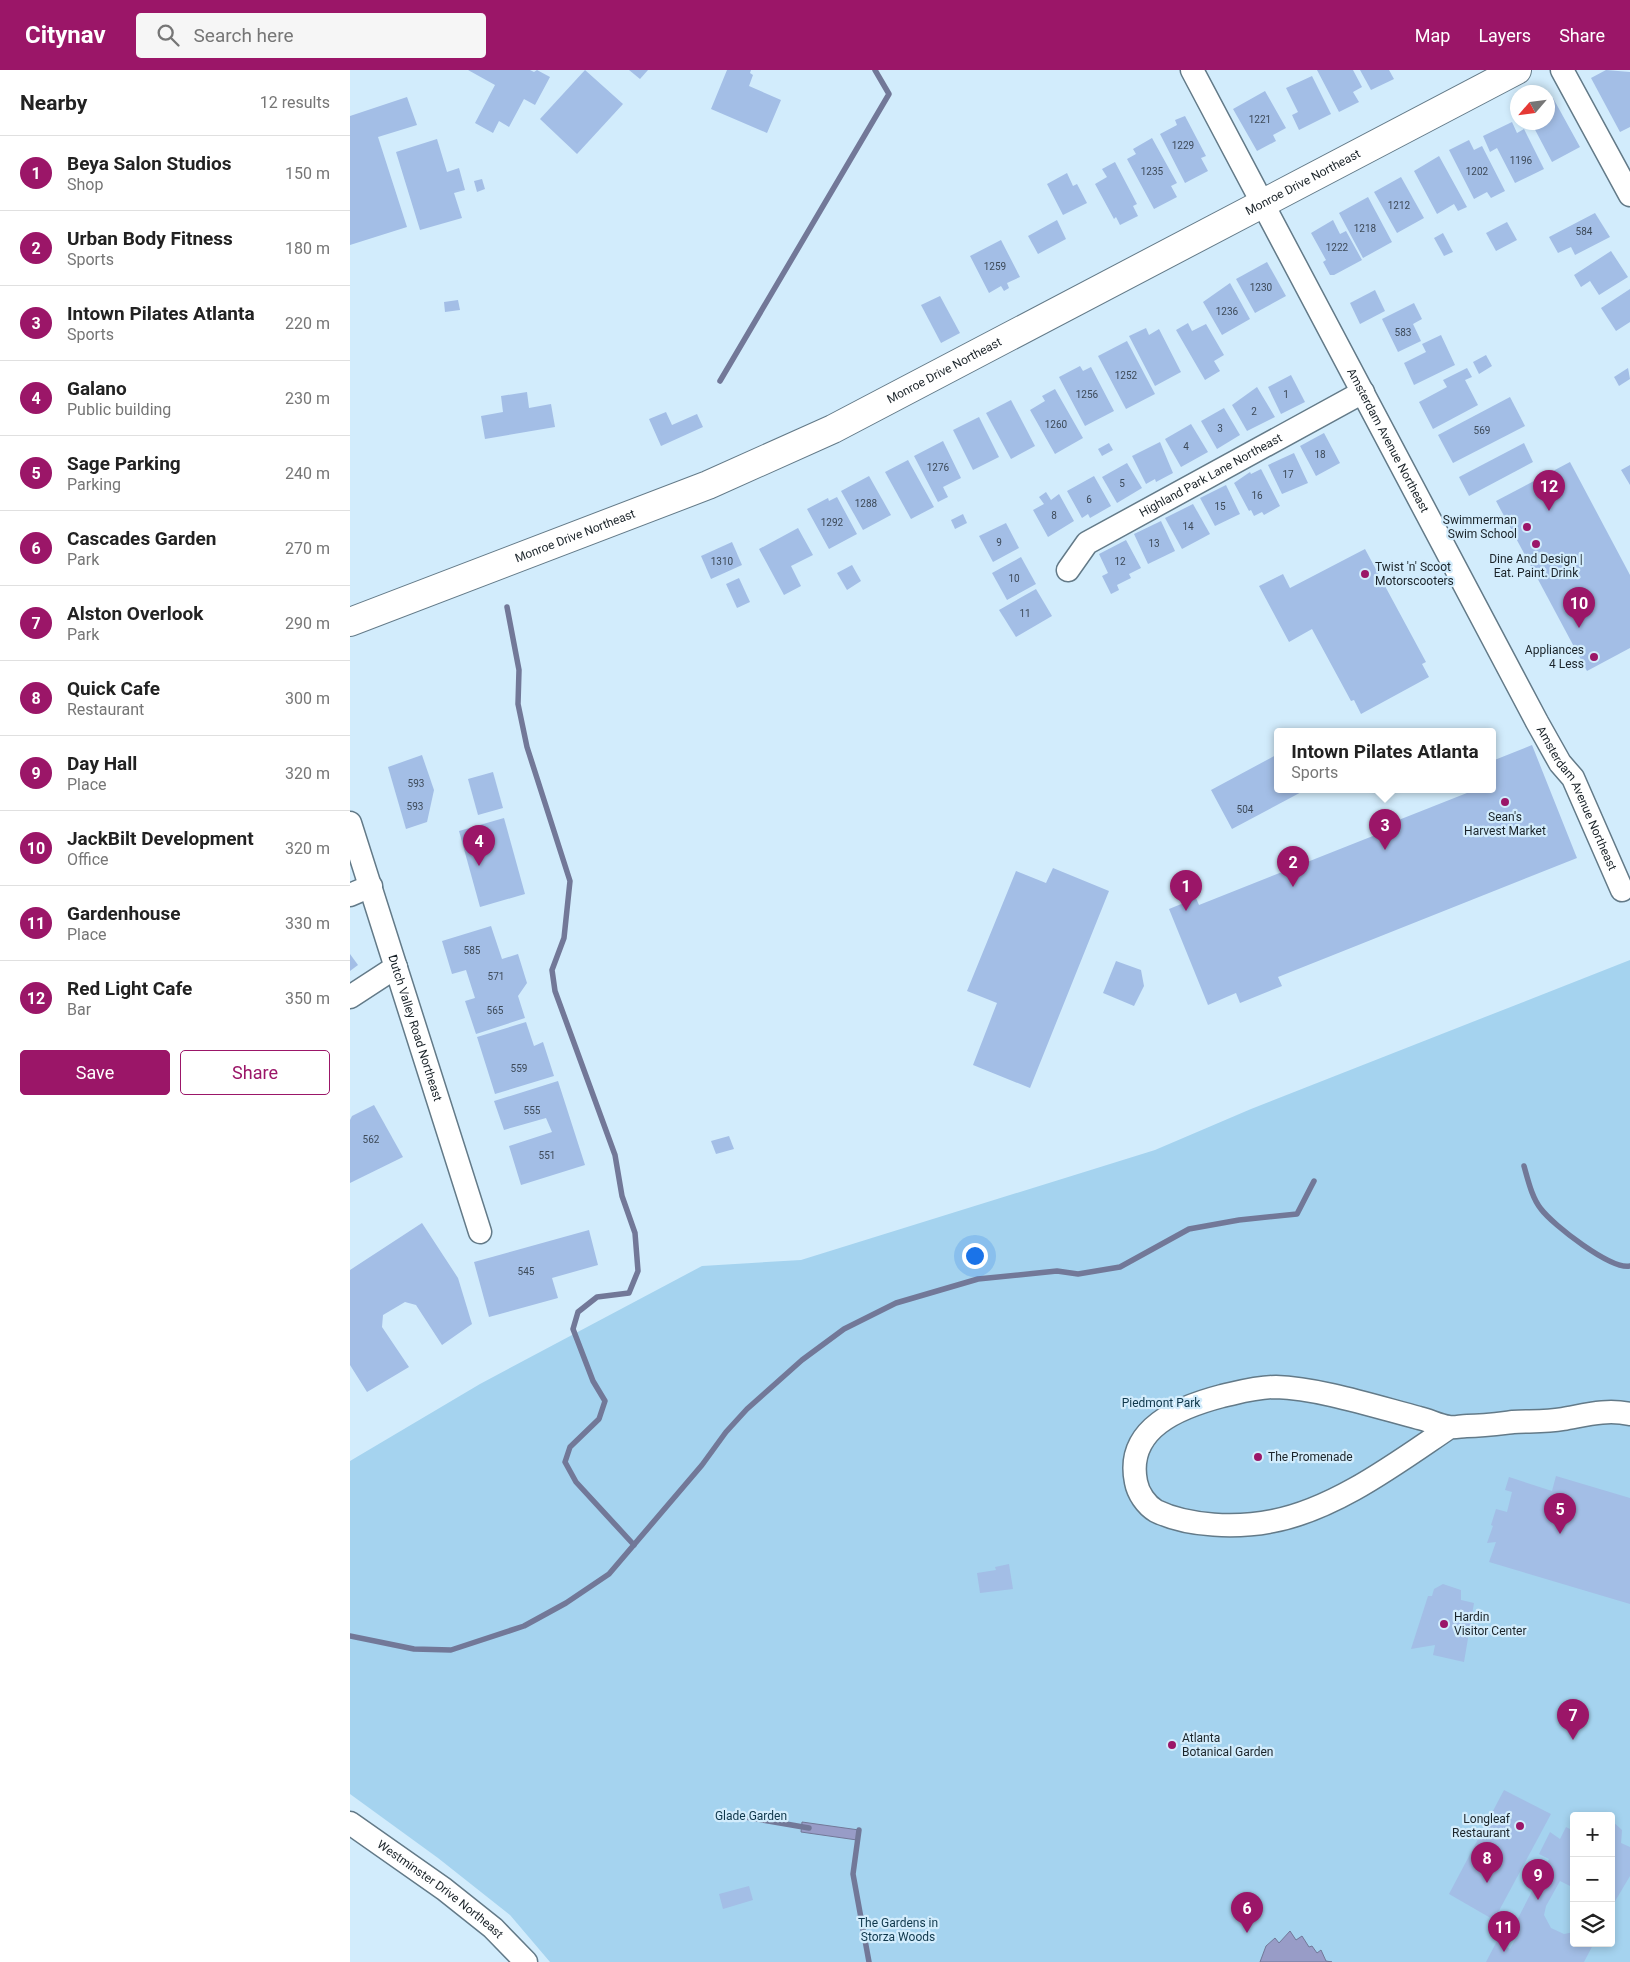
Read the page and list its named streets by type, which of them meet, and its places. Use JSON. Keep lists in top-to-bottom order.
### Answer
{
  "streets": {
    "main road": ["Monroe Drive Northeast"],
    "street": [
      "Amsterdam Avenue Northeast",
      "Highland Park Lane Northeast",
      "Dutch Valley Road Northeast",
      "Westminster Drive Northeast"
    ]
  },
  "crossings": [
    ["Monroe Drive Northeast", "Amsterdam Avenue Northeast"],
    ["Amsterdam Avenue Northeast", "Highland Park Lane Northeast"]
  ],
  "parks": ["Piedmont Park", "Glade Garden", "The Gardens in Storza Woods"],
  "places": [
    "Swimmerman Swim School",
    "Dine And Design | Eat. Paint. Drink",
    "Twist 'n' Scoot Motorscooters",
    "Appliances 4 Less",
    "Sean's Harvest Market",
    "The Promenade",
    "Hardin Visitor Center",
    "Atlanta Botanical Garden",
    "Longleaf Restaurant"
  ],
  "house_numbers": [
    "1221",
    "1229",
    "1196",
    "1235",
    "1202",
    "1212",
    "1218",
    "584",
    "1222",
    "1259",
    "1230",
    "1236",
    "583",
    "1252",
    "1256",
    "1",
    "2",
    "1260",
    "3",
    "569",
    "4",
    "18",
    "1276",
    "17",
    "5",
    "16",
    "6",
    "1288",
    "15",
    "8",
    "1292",
    "14",
    "9",
    "13",
    "1310",
    "12",
    "10",
    "11",
    "593",
    "593",
    "504",
    "585",
    "571",
    "565",
    "559",
    "555",
    "562",
    "551",
    "545"
  ],
  "north": "bottom left",
  "page": {
    "header": "Citynav",
    "search": "Search here",
    "nav": ["Map", "Layers", "Share"],
    "heading": ["Nearby", "12 results"],
    "list": [
      {
        "mark": "1",
        "name": "Beya Salon Studios",
        "note": "Shop",
        "value": "150 m"
      },
      {
        "mark": "2",
        "name": "Urban Body Fitness",
        "note": "Sports",
        "value": "180 m"
      },
      {
        "mark": "3",
        "name": "Intown Pilates Atlanta",
        "note": "Sports",
        "value": "220 m"
      },
      {
        "mark": "4",
        "name": "Galano",
        "note": "Public building",
        "value": "230 m"
      },
      {
        "mark": "5",
        "name": "Sage Parking",
        "note": "Parking",
        "value": "240 m"
      },
      {
        "mark": "6",
        "name": "Cascades Garden",
        "note": "Park",
        "value": "270 m"
      },
      {
        "mark": "7",
        "name": "Alston Overlook",
        "note": "Park",
        "value": "290 m"
      },
      {
        "mark": "8",
        "name": "Quick Cafe",
        "note": "Restaurant",
        "value": "300 m"
      },
      {
        "mark": "9",
        "name": "Day Hall",
        "note": "Place",
        "value": "320 m"
      },
      {
        "mark": "10",
        "name": "JackBilt Development",
        "note": "Office",
        "value": "320 m"
      },
      {
        "mark": "11",
        "name": "Gardenhouse",
        "note": "Place",
        "value": "330 m"
      },
      {
        "mark": "12",
        "name": "Red Light Cafe",
        "note": "Bar",
        "value": "350 m"
      }
    ],
    "pins": [
      "12",
      "10",
      "3",
      "4",
      "2",
      "1",
      "5",
      "7",
      "8",
      "9",
      "6",
      "11"
    ],
    "popup": ["Intown Pilates Atlanta", "Sports"],
    "buttons": ["Save", "Share"],
    "map_buttons": ["+", "−"]
  }
}
